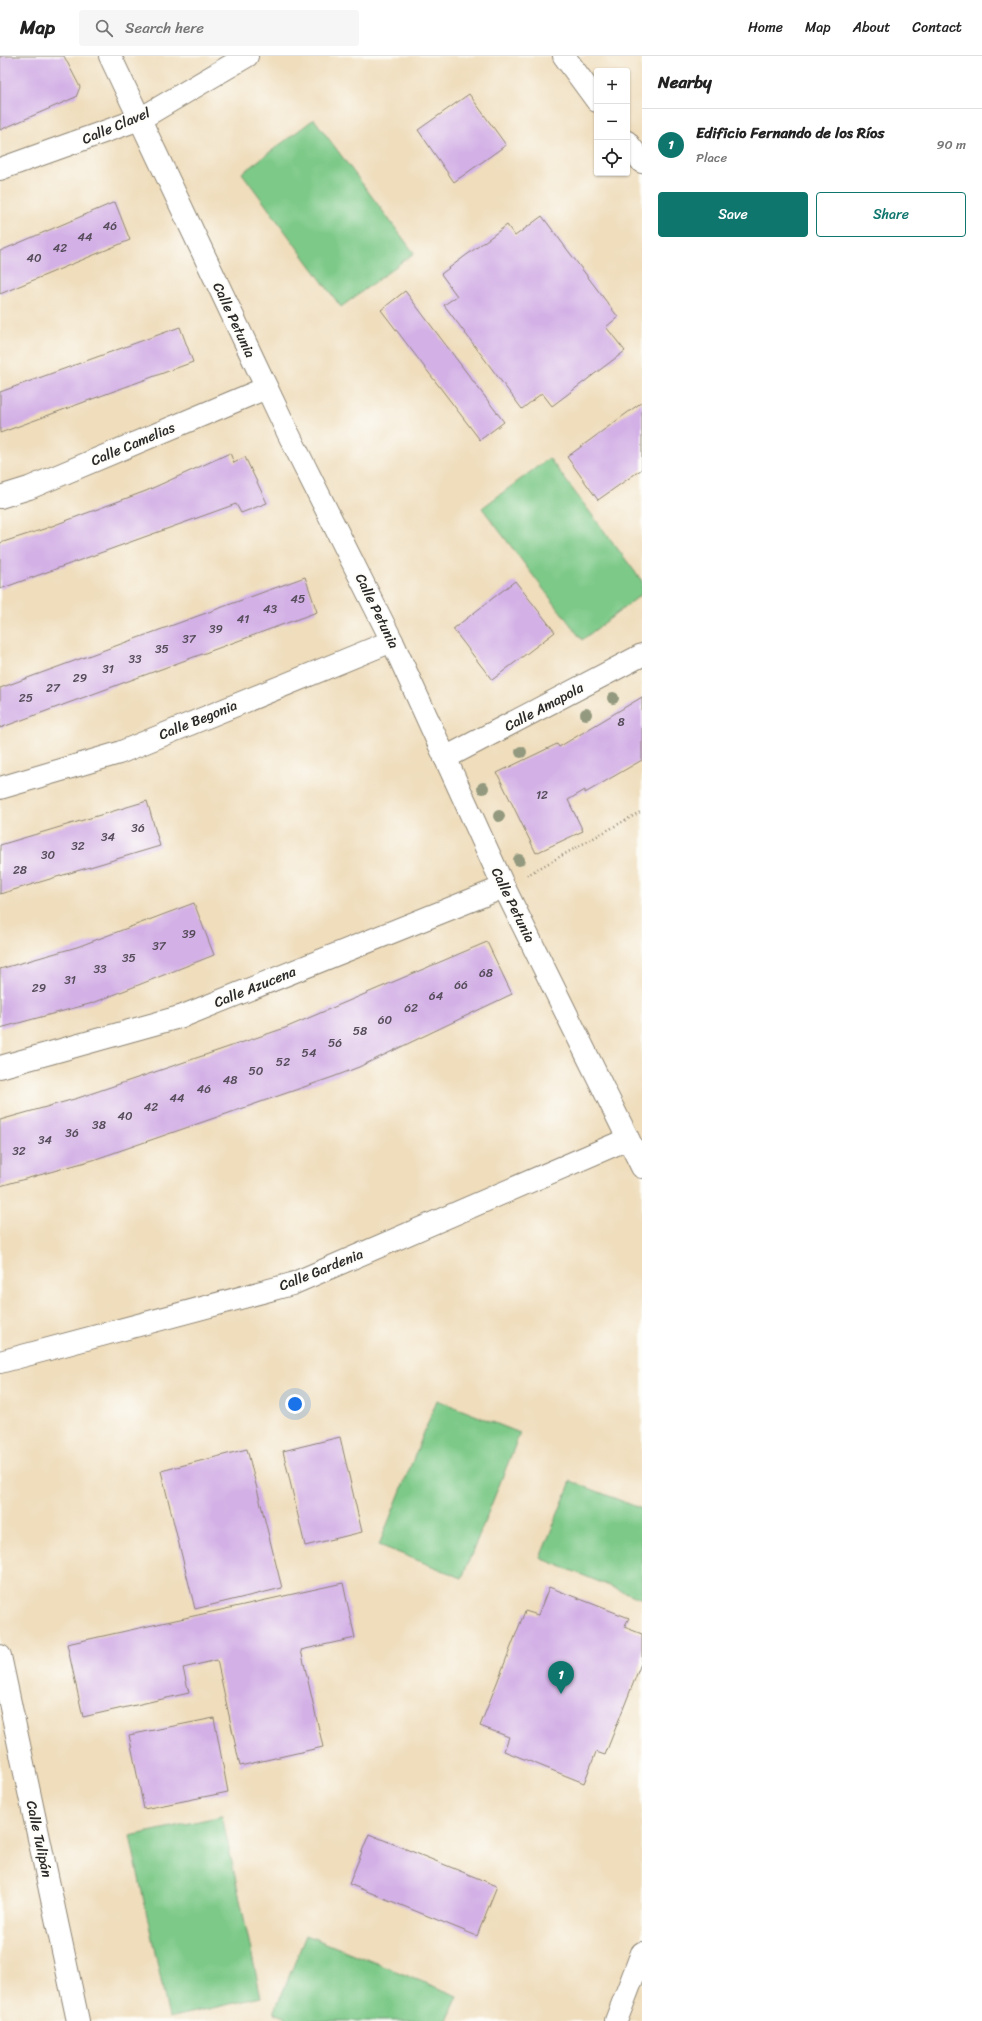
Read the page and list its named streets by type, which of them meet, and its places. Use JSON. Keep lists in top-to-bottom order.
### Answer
{
  "streets": {
    "street": [
      "Calle Clavel",
      "Calle Petunia",
      "Calle Camelias",
      "Calle Amapola",
      "Calle Begonia",
      "Calle Azucena",
      "Calle Gardenia",
      "Calle Tulipán"
    ]
  },
  "crossings": [
    ["Calle Clavel", "Calle Petunia"],
    ["Calle Petunia", "Calle Camelias"],
    ["Calle Petunia", "Calle Amapola"],
    ["Calle Petunia", "Calle Begonia"],
    ["Calle Petunia", "Calle Azucena"],
    ["Calle Petunia", "Calle Gardenia"]
  ],
  "house_numbers": [
    "46",
    "44",
    "42",
    "40",
    "45",
    "43",
    "41",
    "39",
    "37",
    "35",
    "33",
    "31",
    "29",
    "27",
    "25",
    "8",
    "12",
    "36",
    "34",
    "32",
    "30",
    "28",
    "39",
    "37",
    "35",
    "33",
    "68",
    "31",
    "66",
    "29",
    "64",
    "62",
    "60",
    "58",
    "56",
    "54",
    "52",
    "50",
    "48",
    "46",
    "44",
    "42",
    "40",
    "38",
    "36",
    "34",
    "32"
  ],
  "page": {
    "header": "Map",
    "search": "Search here",
    "nav": [
      "Home",
      "Map",
      "About",
      "Contact"
    ],
    "heading": "Nearby",
    "map_buttons": ["+", "−"],
    "list": [
      {
        "mark": "1",
        "name": "Edificio Fernando de los Ríos",
        "note": "Place",
        "value": "90 m"
      }
    ],
    "buttons": ["Save", "Share"],
    "pins": "1"
  }
}
